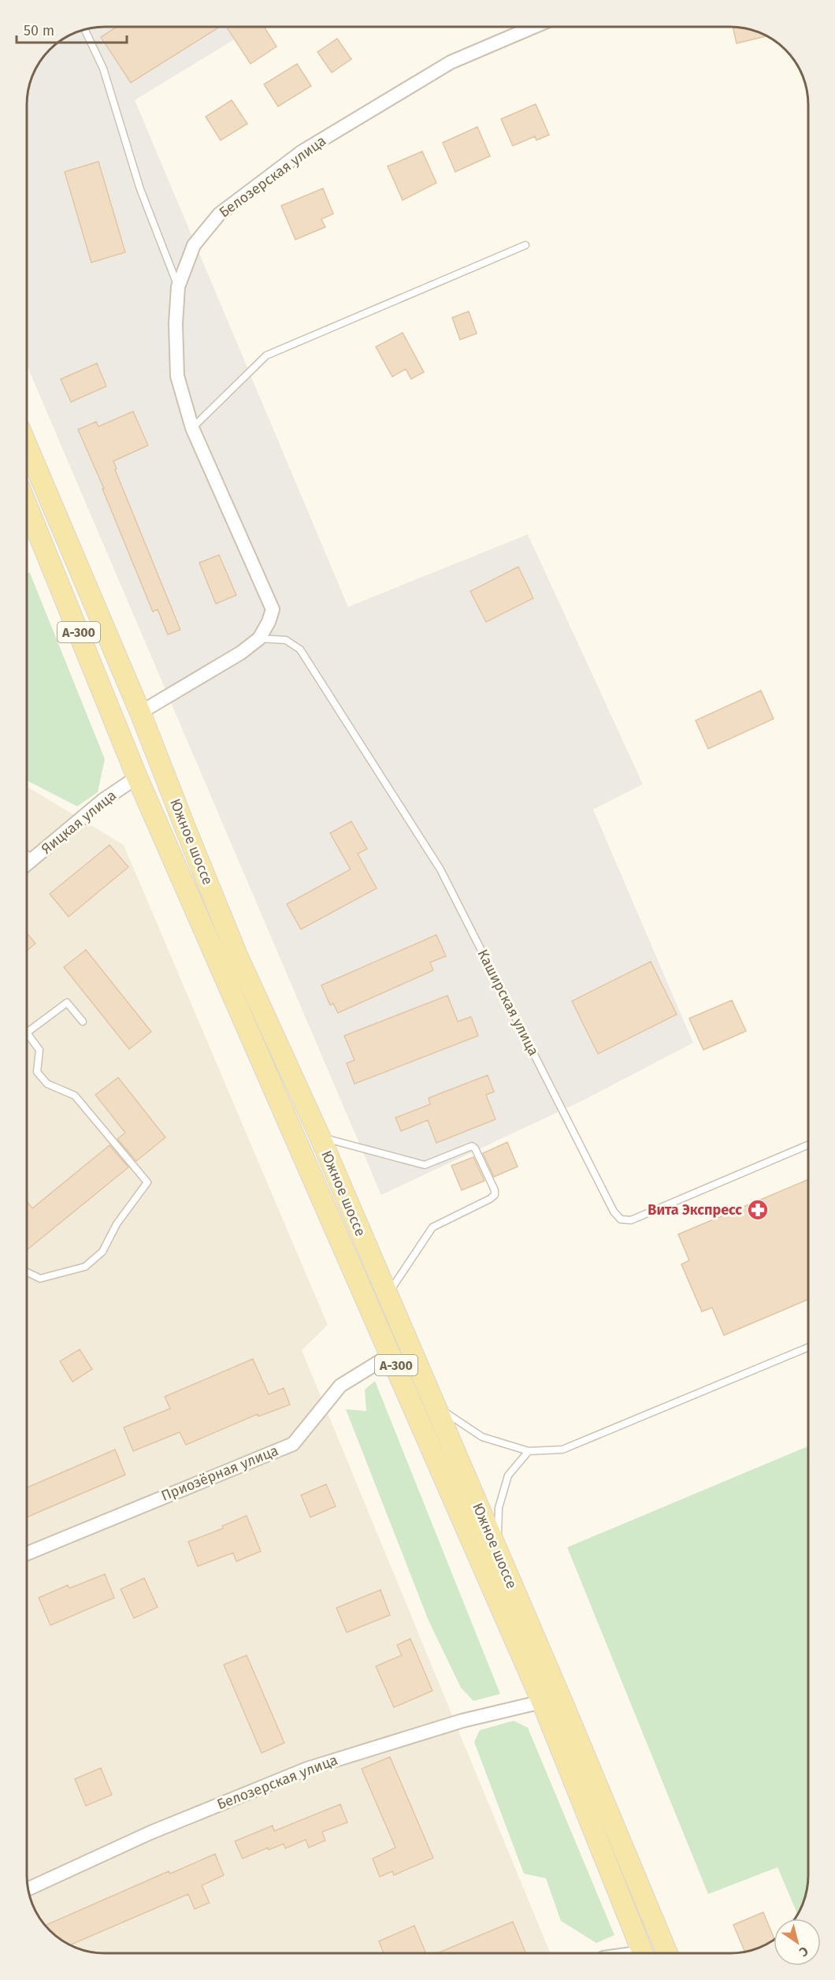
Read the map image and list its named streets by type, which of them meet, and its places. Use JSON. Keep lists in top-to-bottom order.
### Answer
{
  "streets": {
    "main road": ["А-300", "Южное шоссе"],
    "street": ["Белозерская улица", "Яицкая улица", "Приозёрная улица"],
    "lane": ["Каширская улица"]
  },
  "crossings": [
    ["Белозерская улица", "Южное шоссе"],
    ["Белозерская улица", "Каширская улица"],
    ["Яицкая улица", "Южное шоссе"],
    ["Южное шоссе", "Приозёрная улица"]
  ],
  "places": {
    "pharmacy": ["Вита Экспресс"]
  },
  "scale_bar": "50 m",
  "north": "bottom right"
}
